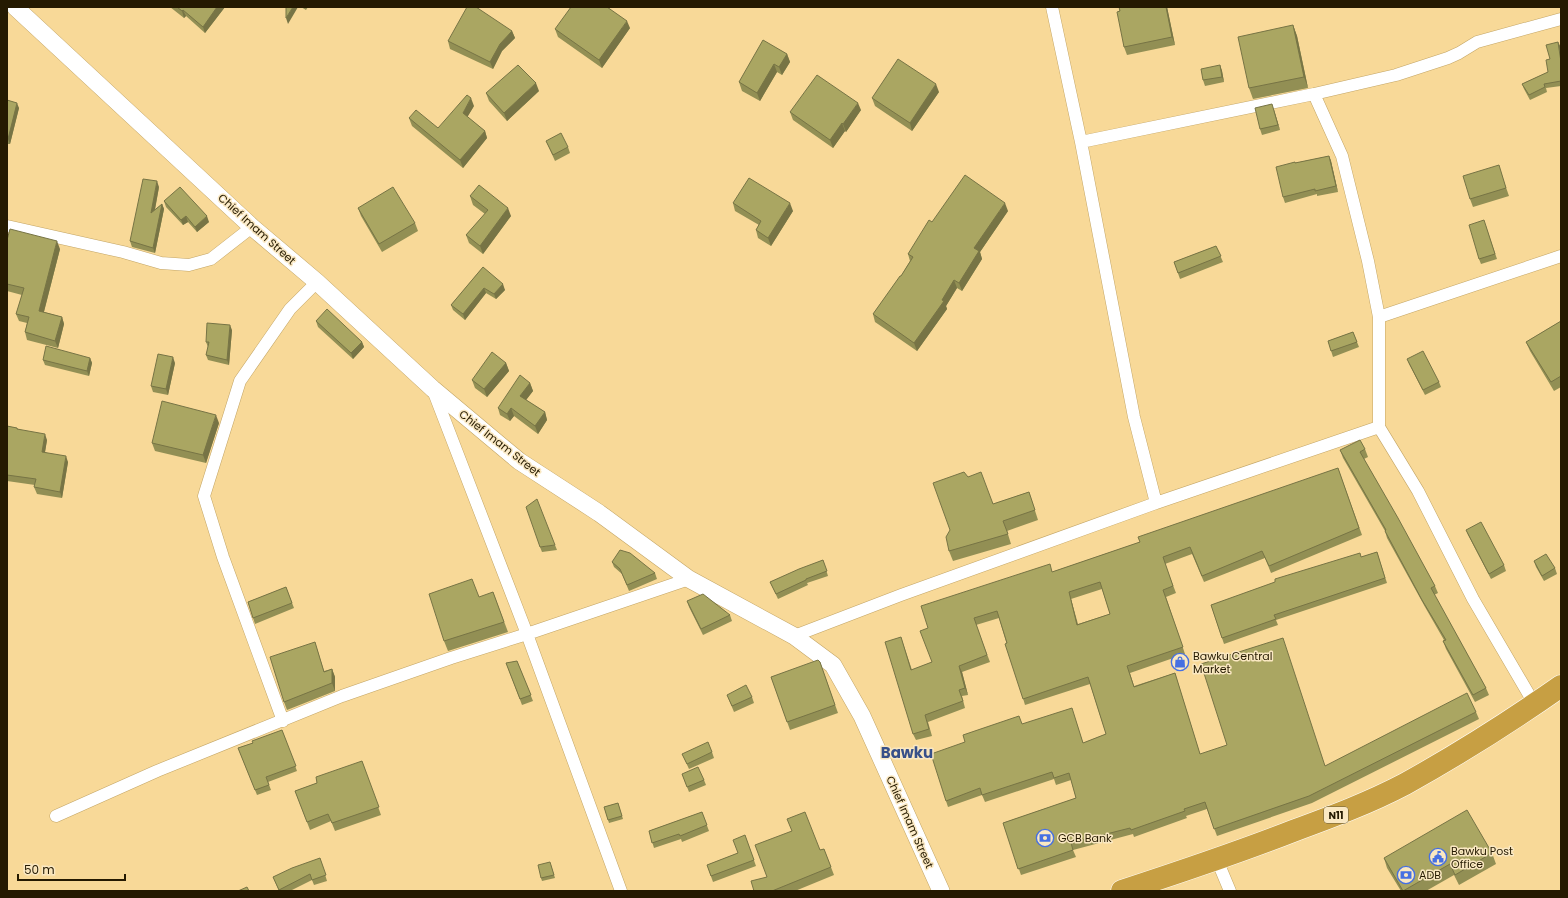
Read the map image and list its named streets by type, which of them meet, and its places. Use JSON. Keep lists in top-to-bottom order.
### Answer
{
  "streets": {
    "highway": ["N11"],
    "street": ["Chief Imam Street"]
  },
  "districts": ["Bawku"],
  "places": {
    "shop": ["Bawku Central Market"],
    "bank": ["GCB Bank", "ADB"],
    "public building": ["Bawku Post Office"]
  },
  "scale_bar": "50 m"
}
